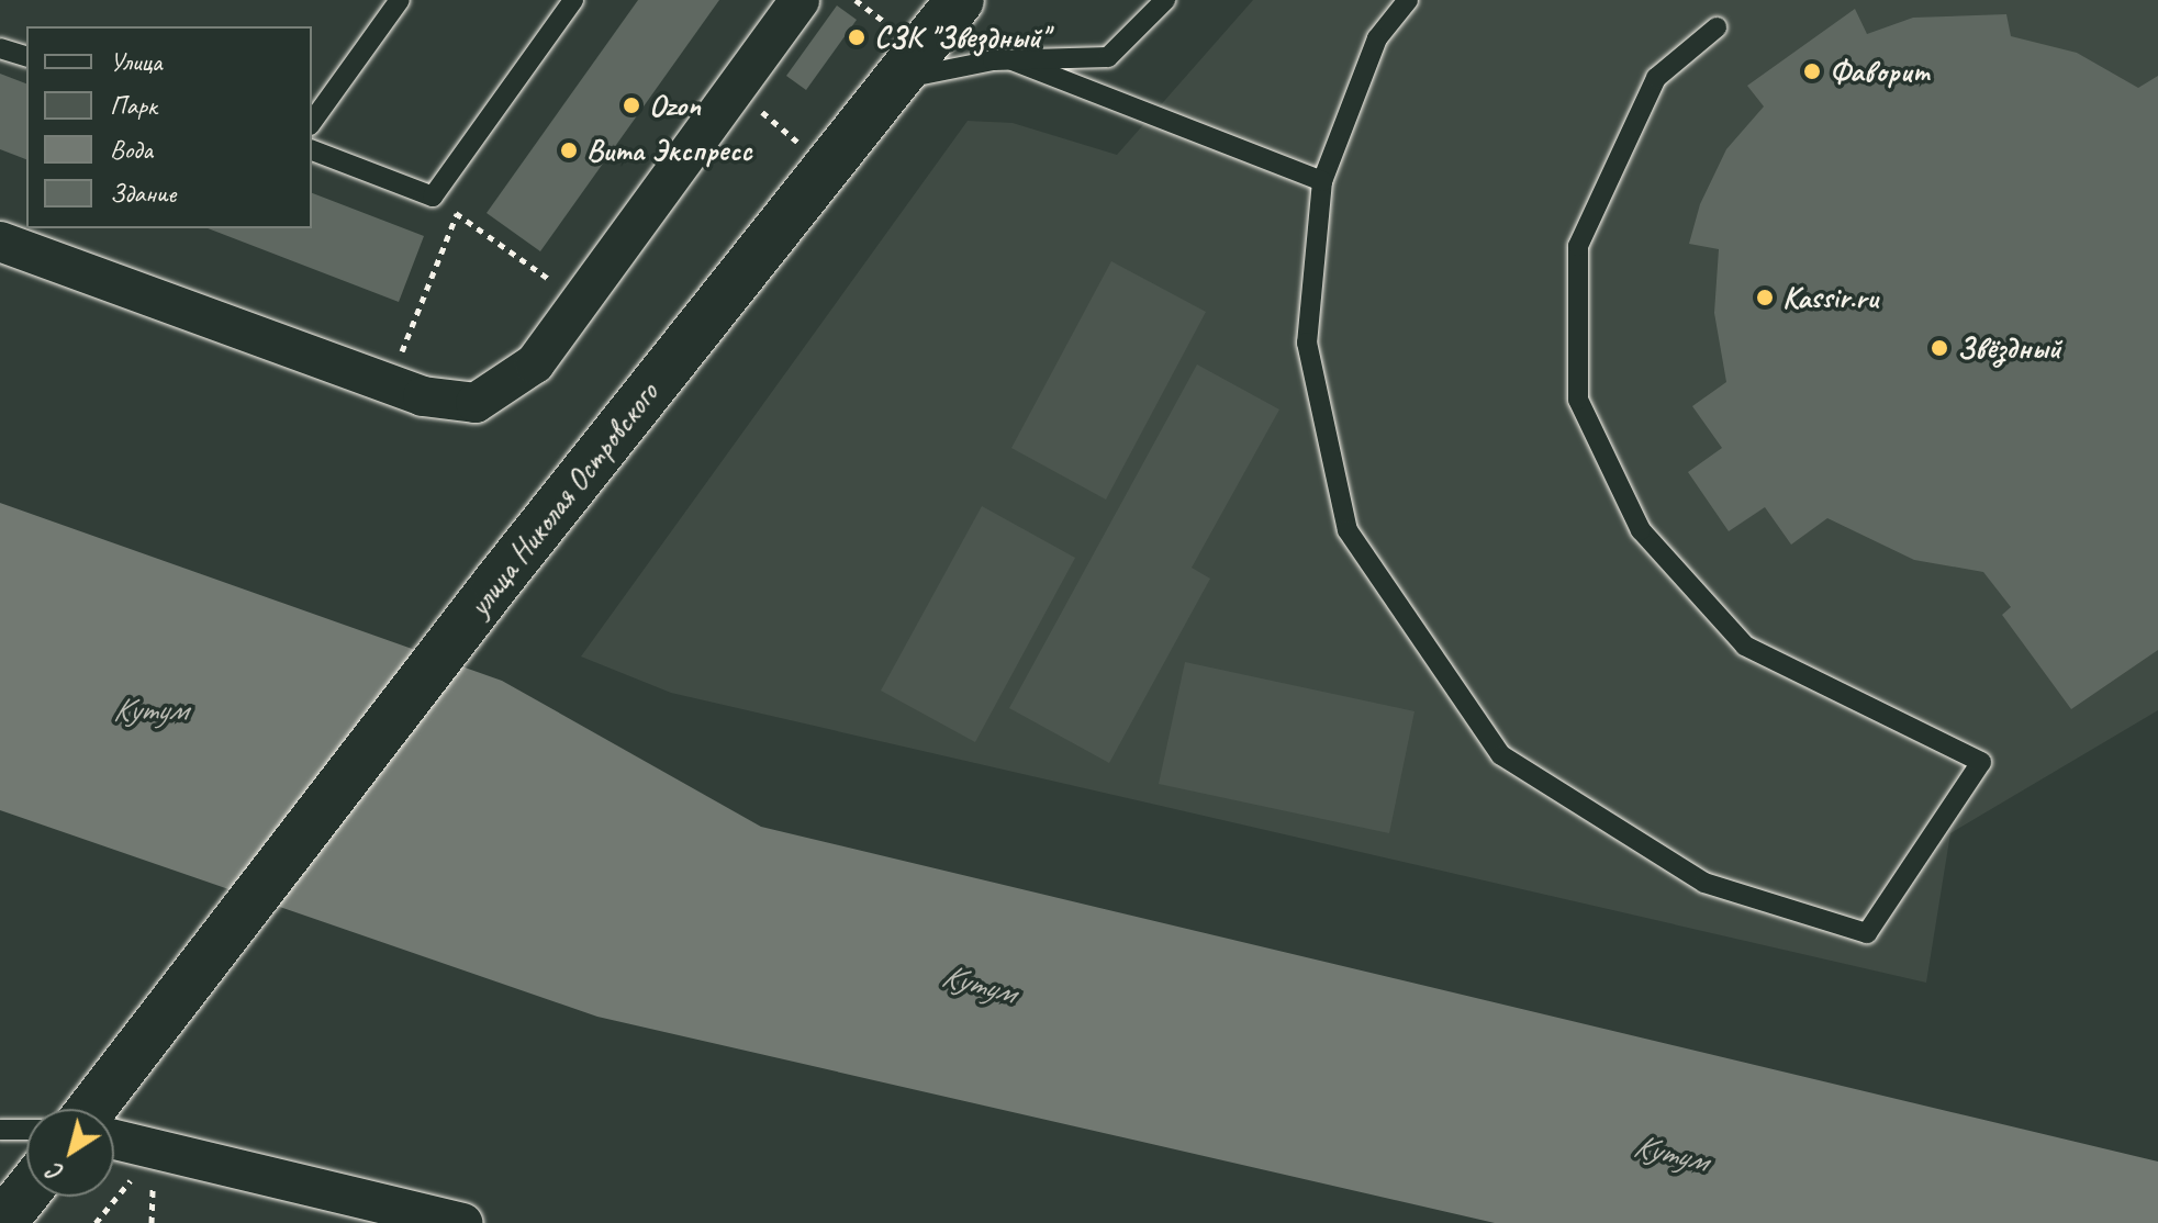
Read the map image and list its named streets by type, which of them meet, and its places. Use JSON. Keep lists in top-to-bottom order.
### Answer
{
  "streets": {
    "main road": ["улица Николая Островского"]
  },
  "water": ["Кутум"],
  "places": [
    "СЗК \"Звездный\"",
    "Фаворит",
    "Ozon",
    "Вита Экспресс",
    "Kassir.ru",
    "Звёздный"
  ],
  "legend": [
    "Улица",
    "Парк",
    "Вода",
    "Здание"
  ],
  "north": "bottom left"
}
